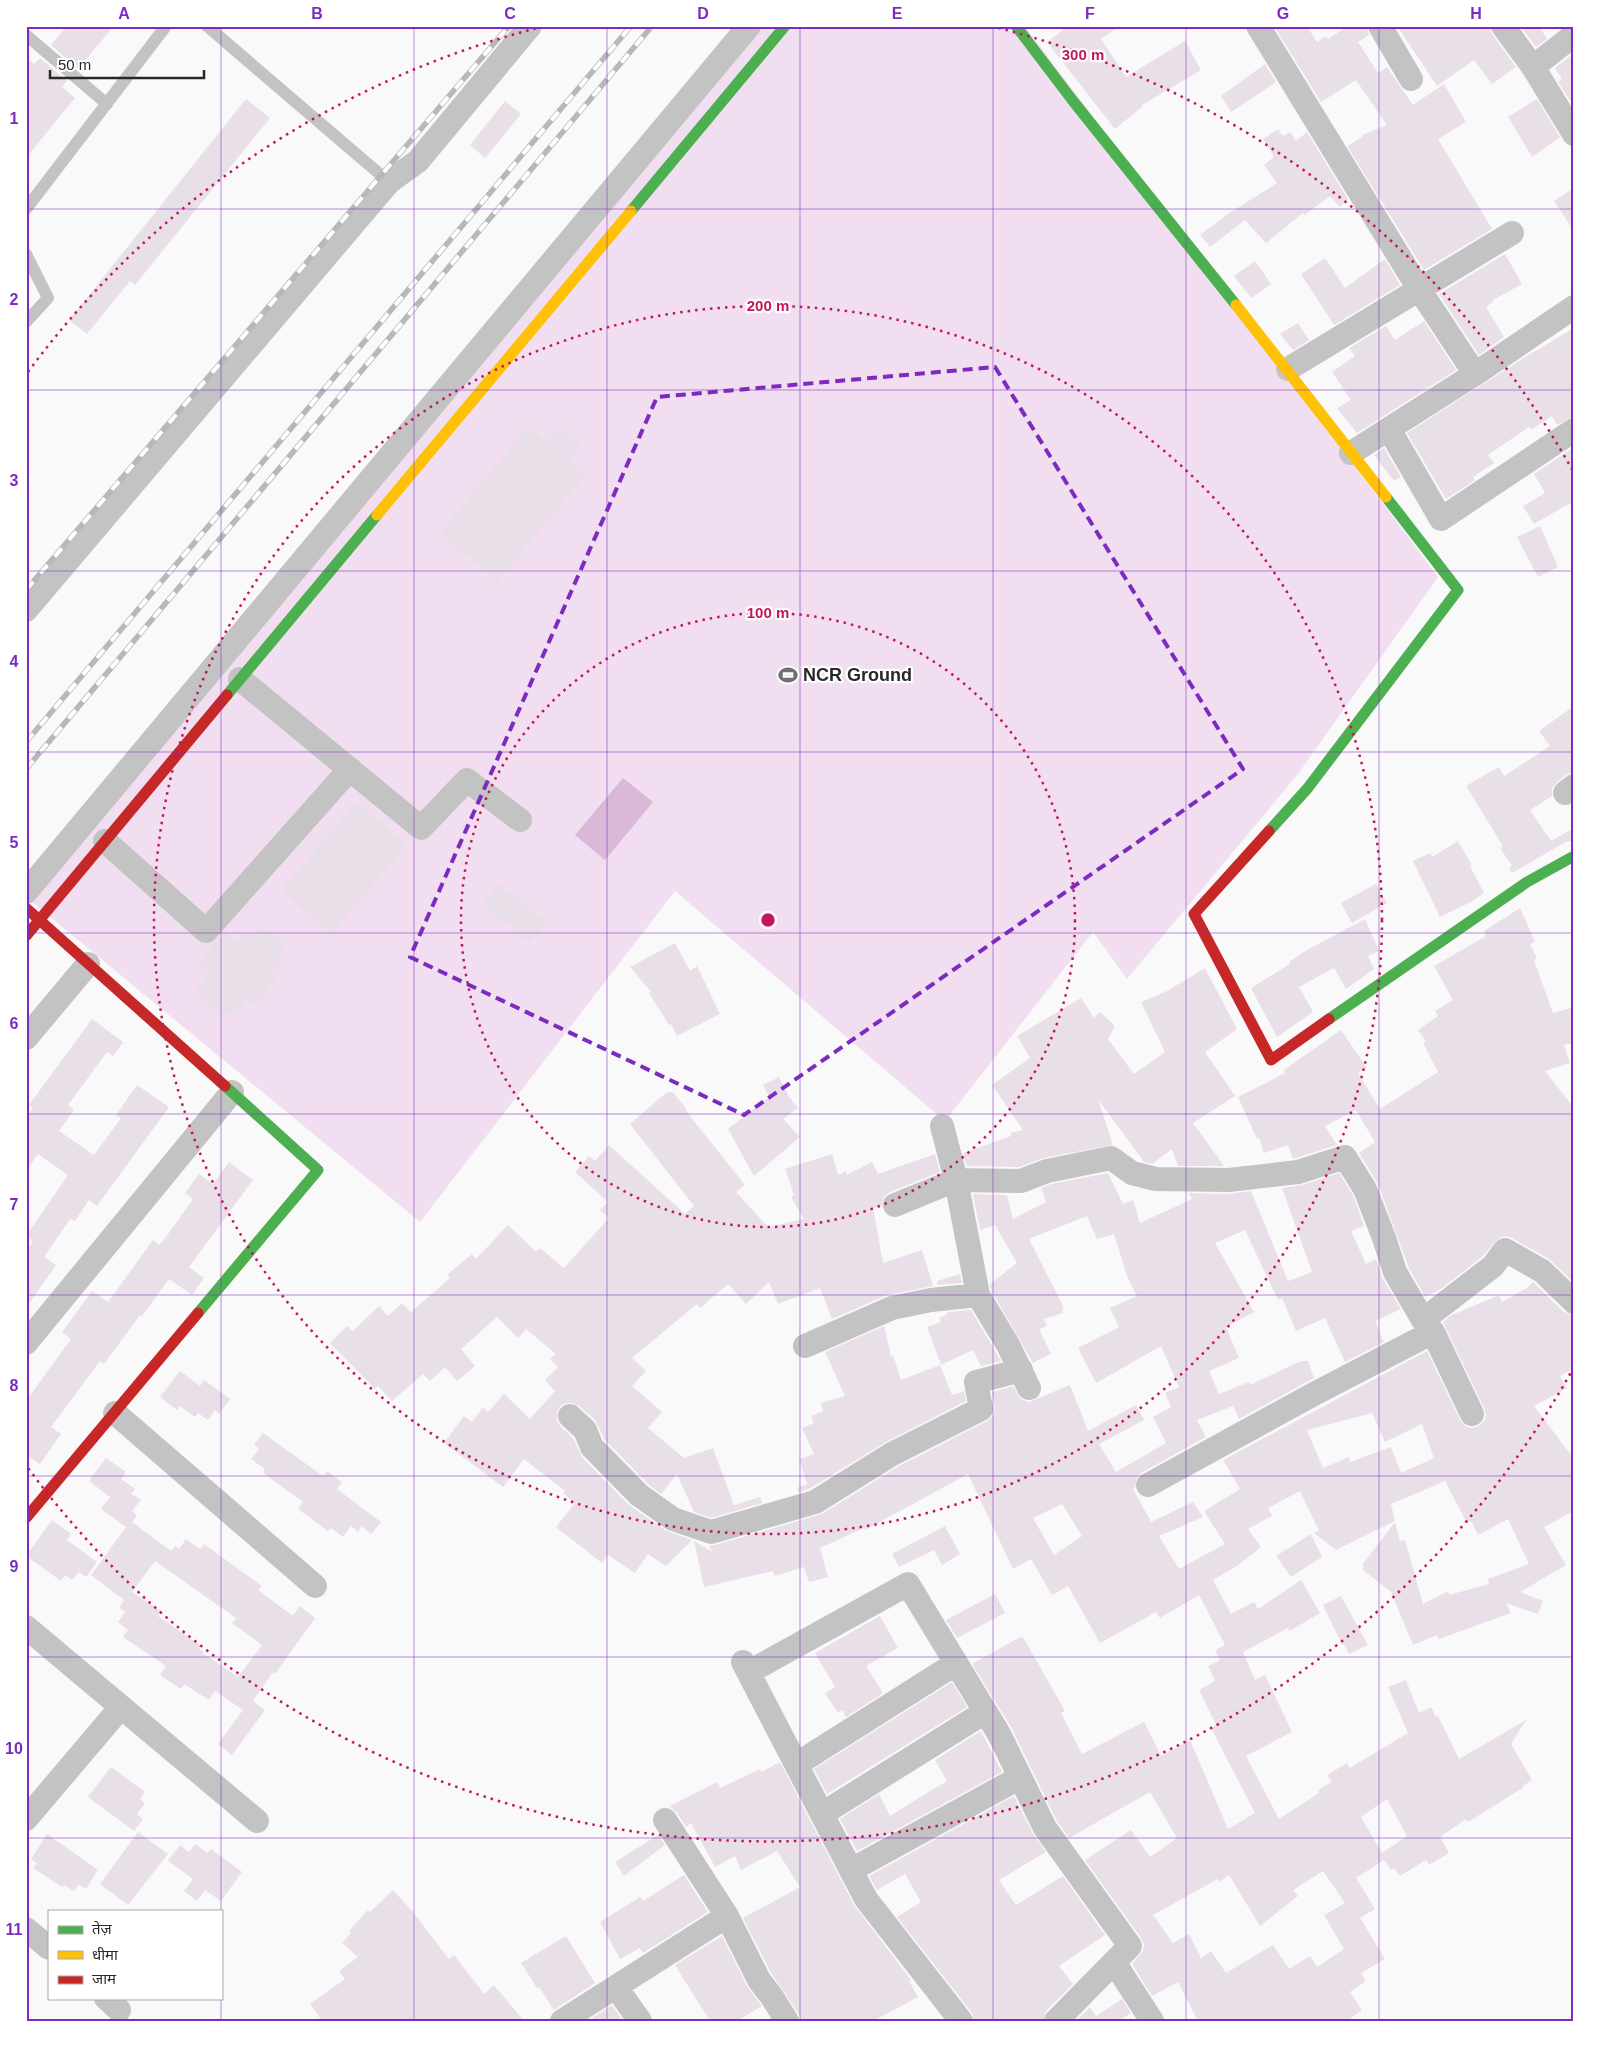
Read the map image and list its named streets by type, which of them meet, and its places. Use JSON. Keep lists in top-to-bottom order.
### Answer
{
  "places": {
    "sports": ["NCR Ground"]
  },
  "legend": ["तेज़", "धीमा", "जाम"],
  "scale_bar": "50 m",
  "grid": {
    "columns": [
      "A",
      "B",
      "C",
      "D",
      "E",
      "F",
      "G",
      "H"
    ],
    "rows": [
      "1",
      "2",
      "3",
      "4",
      "5",
      "6",
      "7",
      "8",
      "9",
      "10",
      "11"
    ]
  },
  "rings": ["300 m", "200 m", "100 m"]
}
